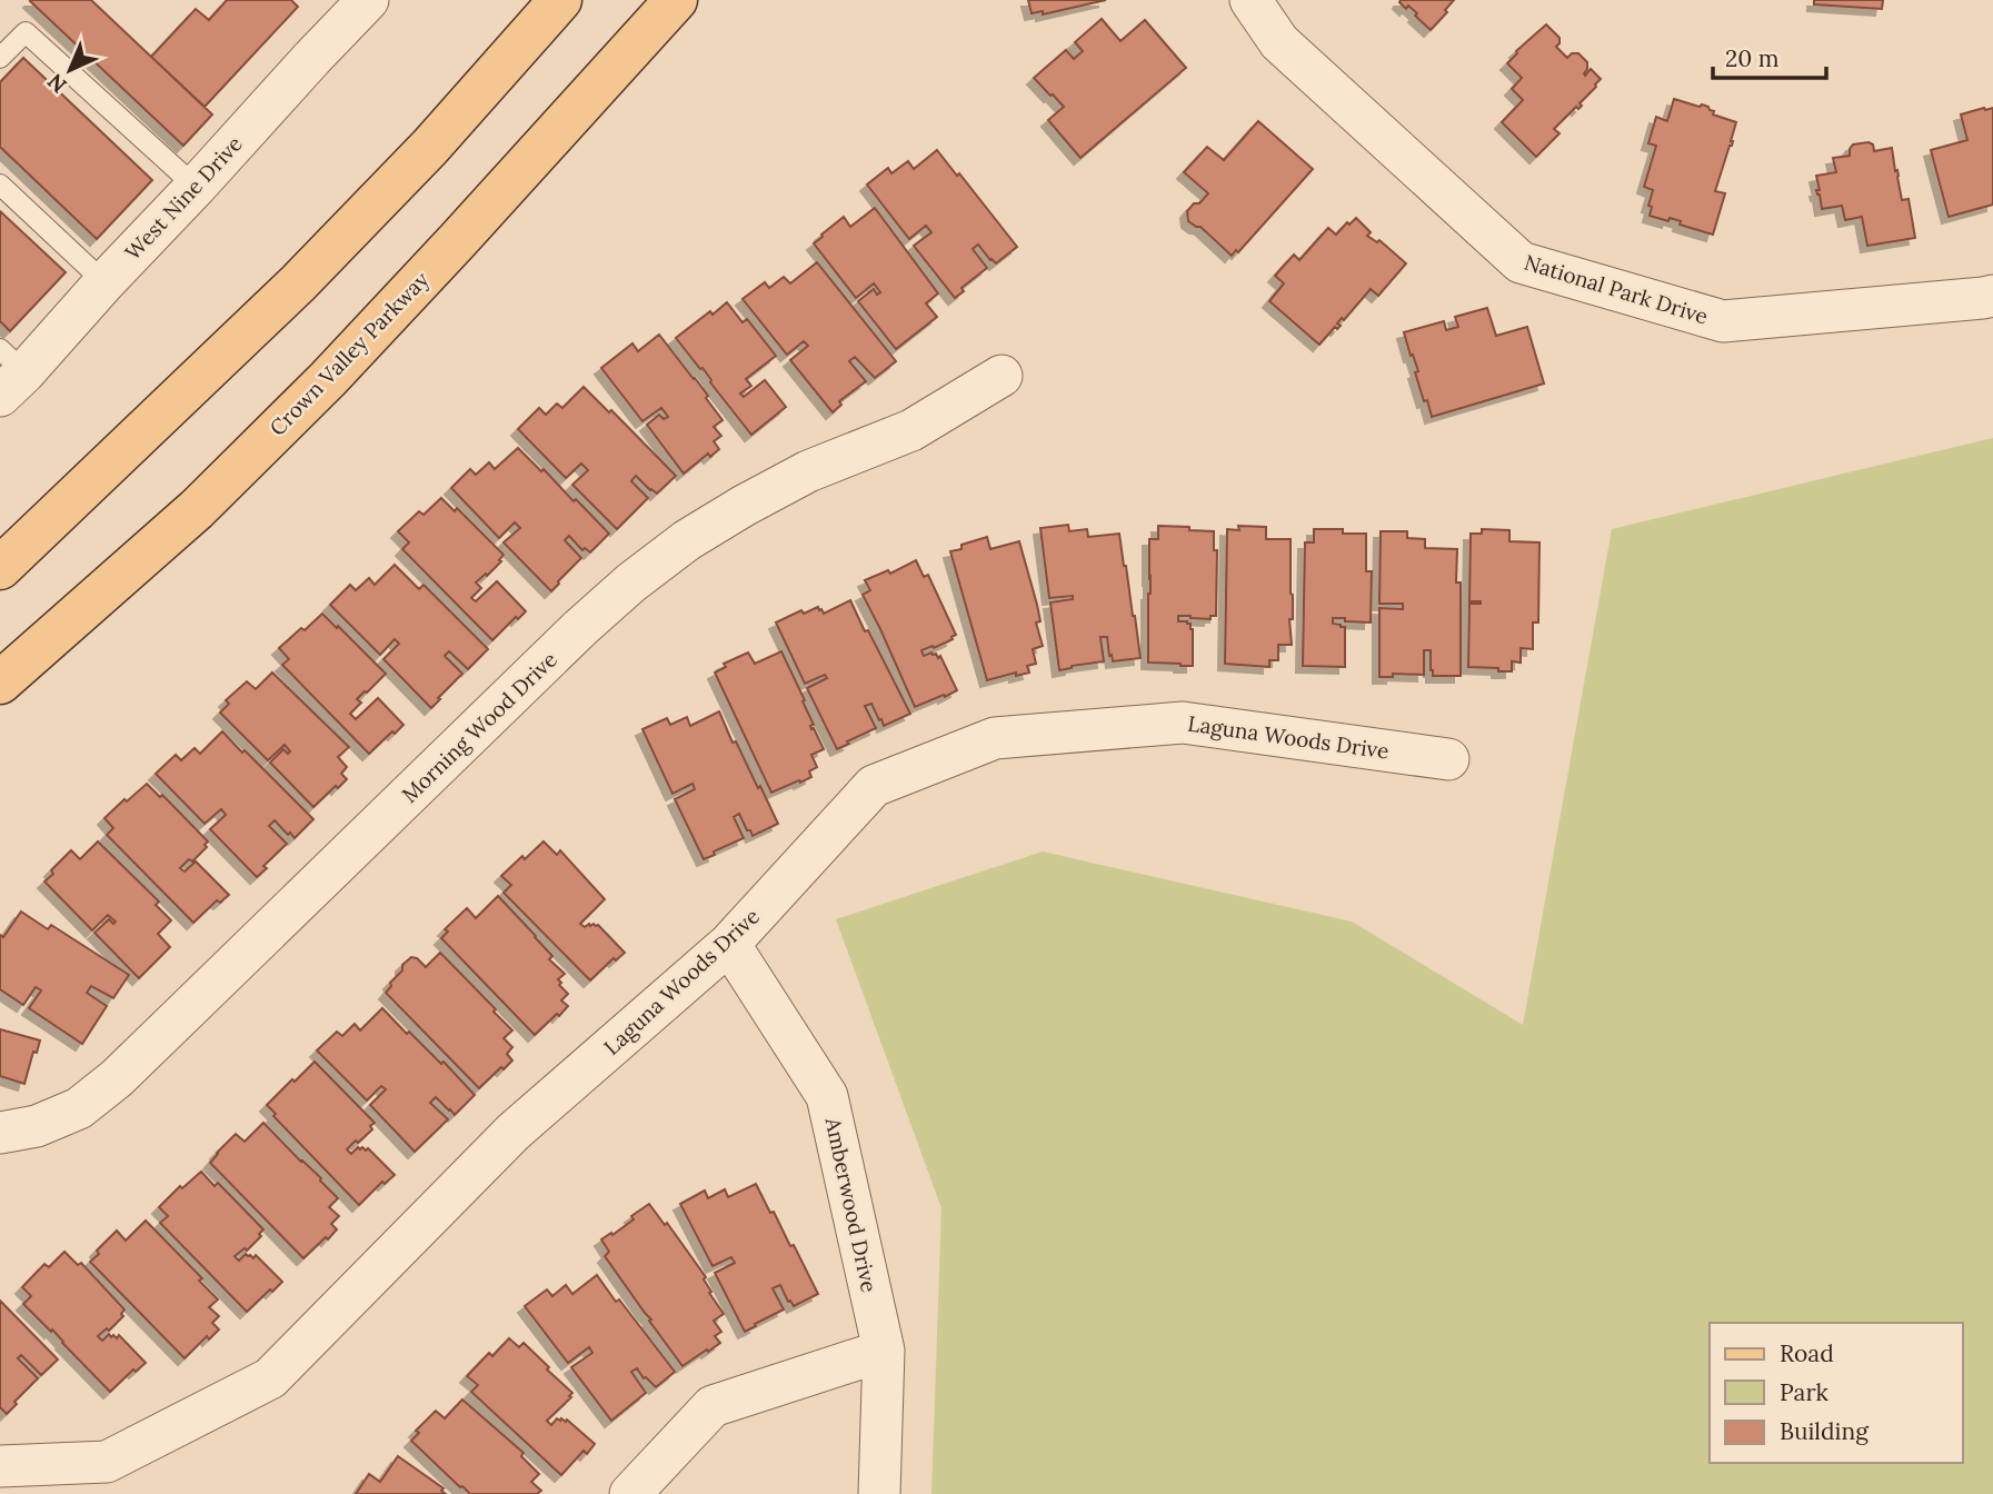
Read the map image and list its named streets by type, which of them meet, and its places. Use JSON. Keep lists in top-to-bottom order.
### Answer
{
  "streets": {
    "main road": ["Crown Valley Parkway"],
    "street": [
      "West Nine Drive",
      "National Park Drive",
      "Morning Wood Drive",
      "Laguna Woods Drive",
      "Amberwood Drive"
    ]
  },
  "crossings": [
    ["Laguna Woods Drive", "Amberwood Drive"]
  ],
  "legend": ["Road", "Park", "Building"],
  "scale_bar": "20 m",
  "north": "bottom left"
}
